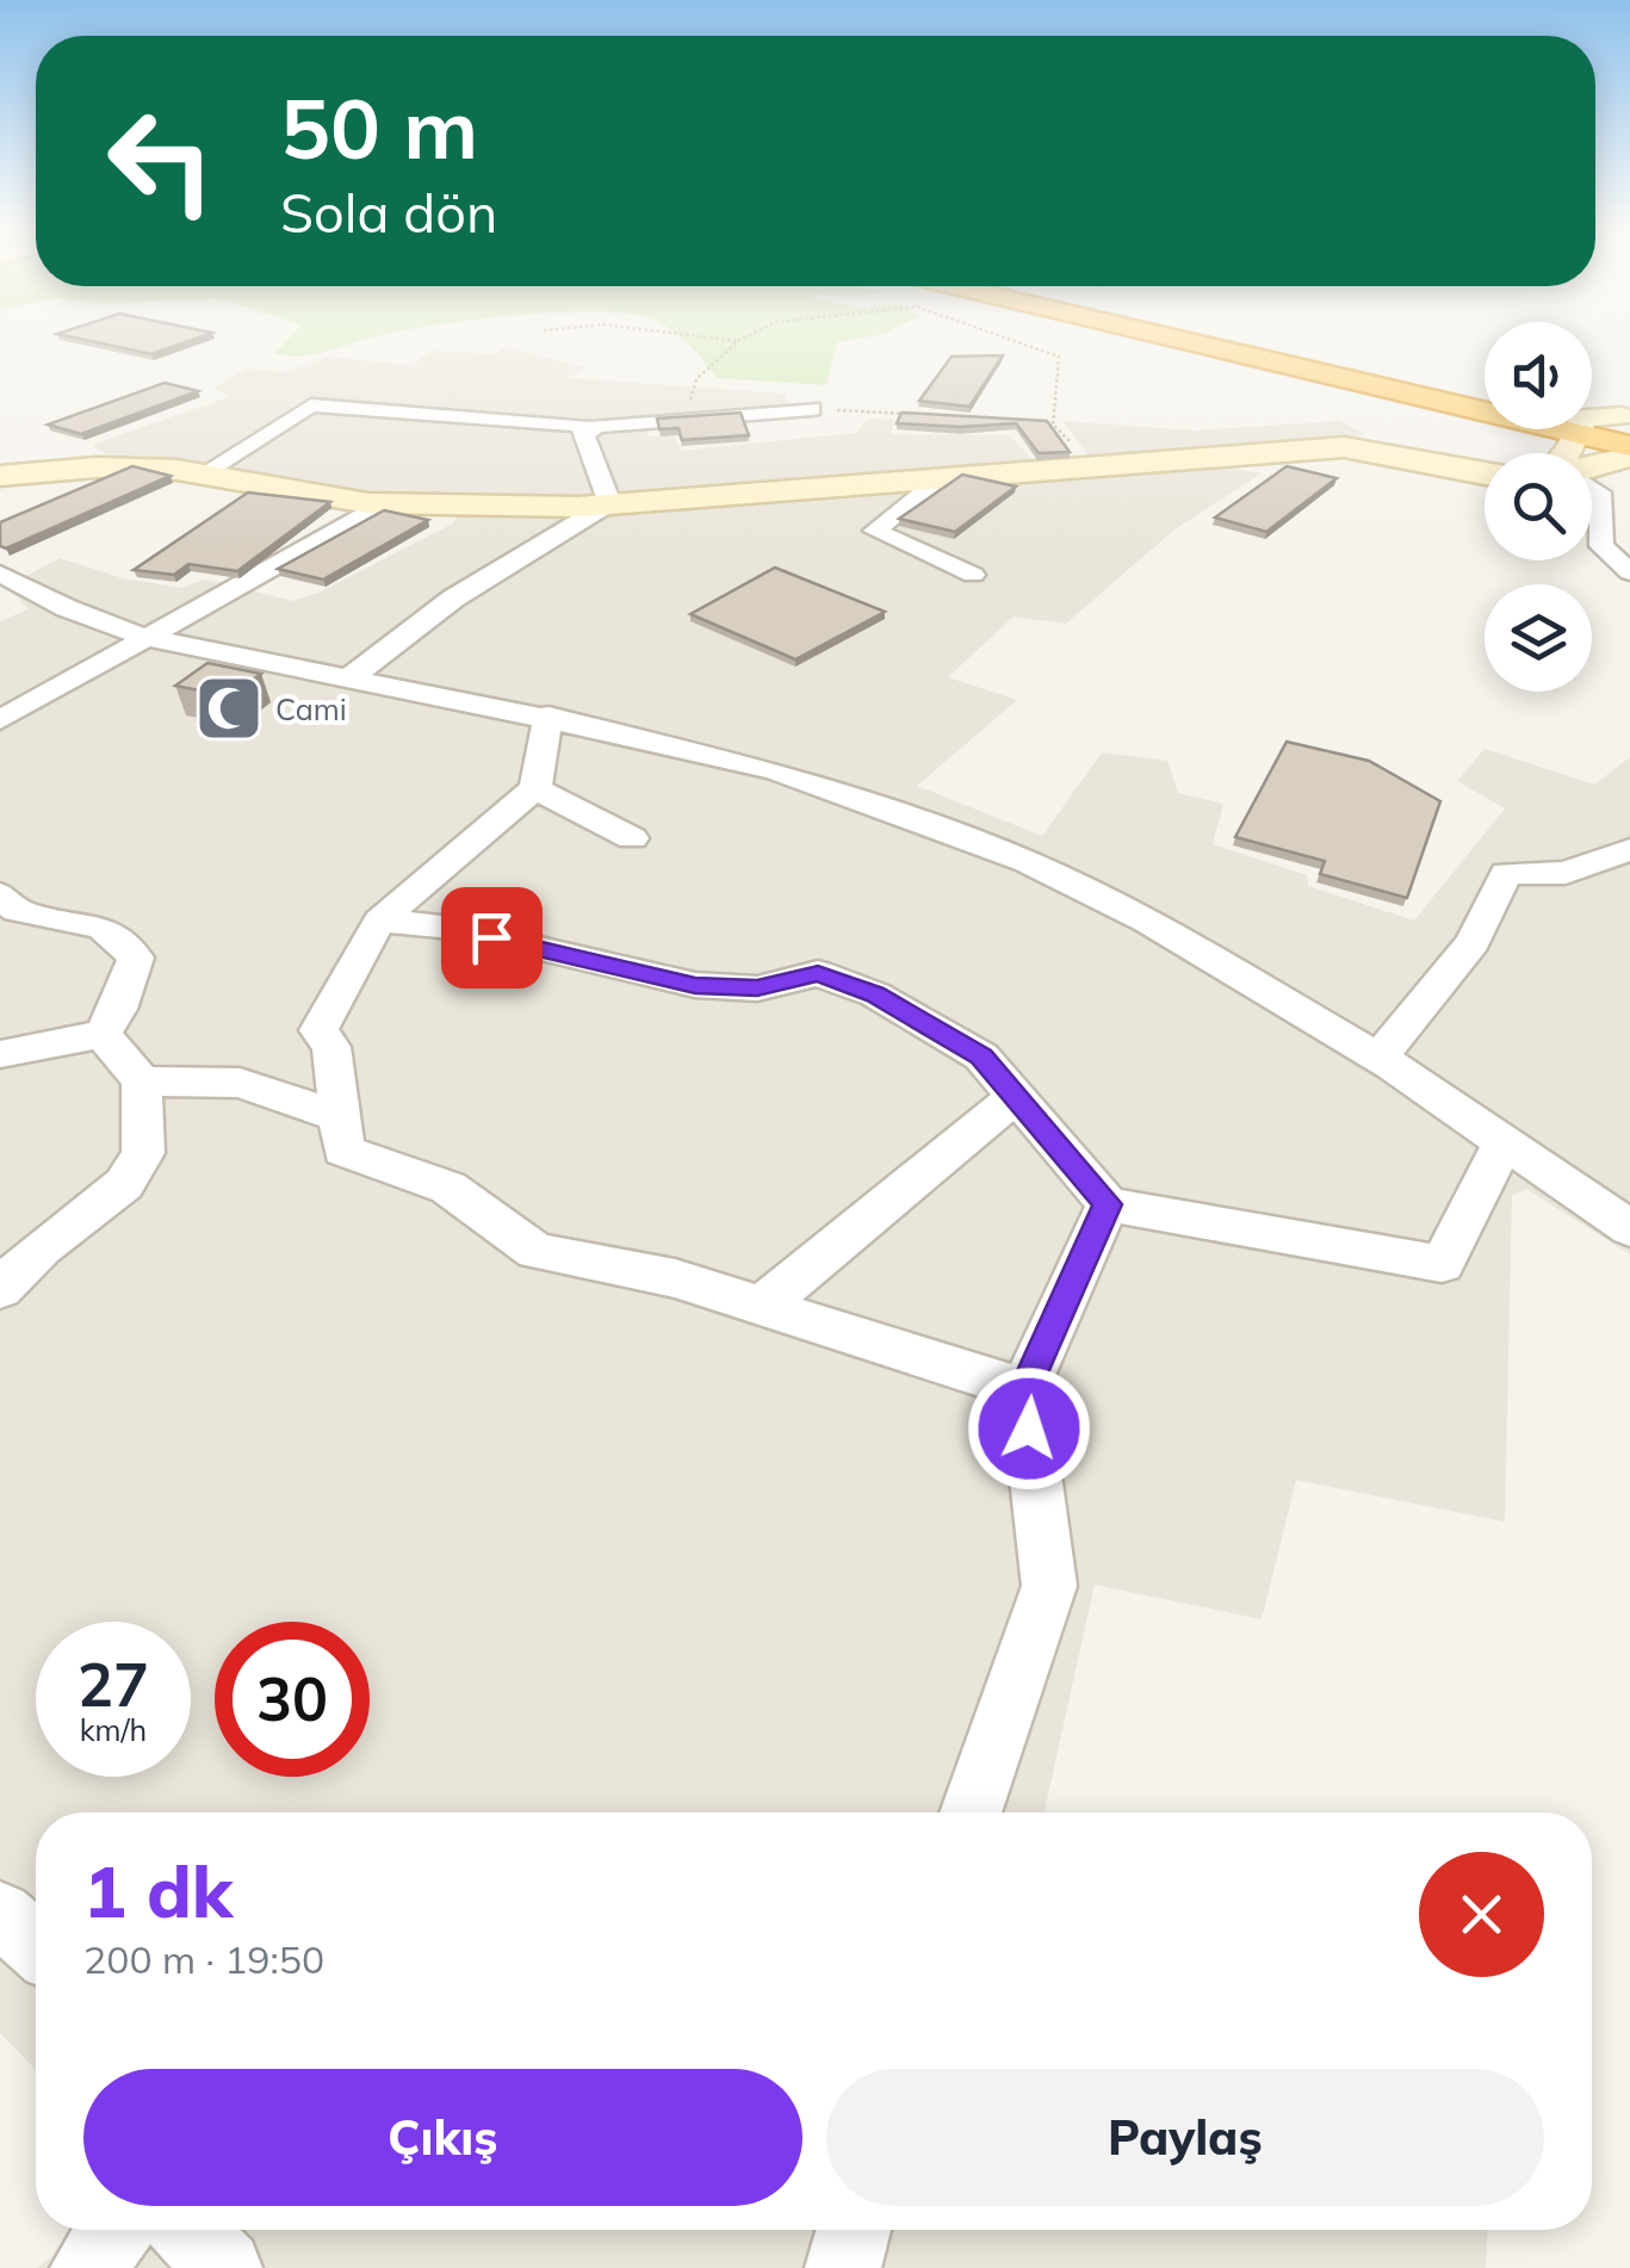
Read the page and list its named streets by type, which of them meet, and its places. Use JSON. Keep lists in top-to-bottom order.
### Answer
{
  "places": {
    "mosque": ["Cami"]
  },
  "page": {
    "turn": ["50 m", "Sola dön"],
    "speed": "27 km/h",
    "limit": "30",
    "heading": ["1 dk", "200 m · 19:50"],
    "buttons": ["Çıkış", "Paylaş"]
  }
}
